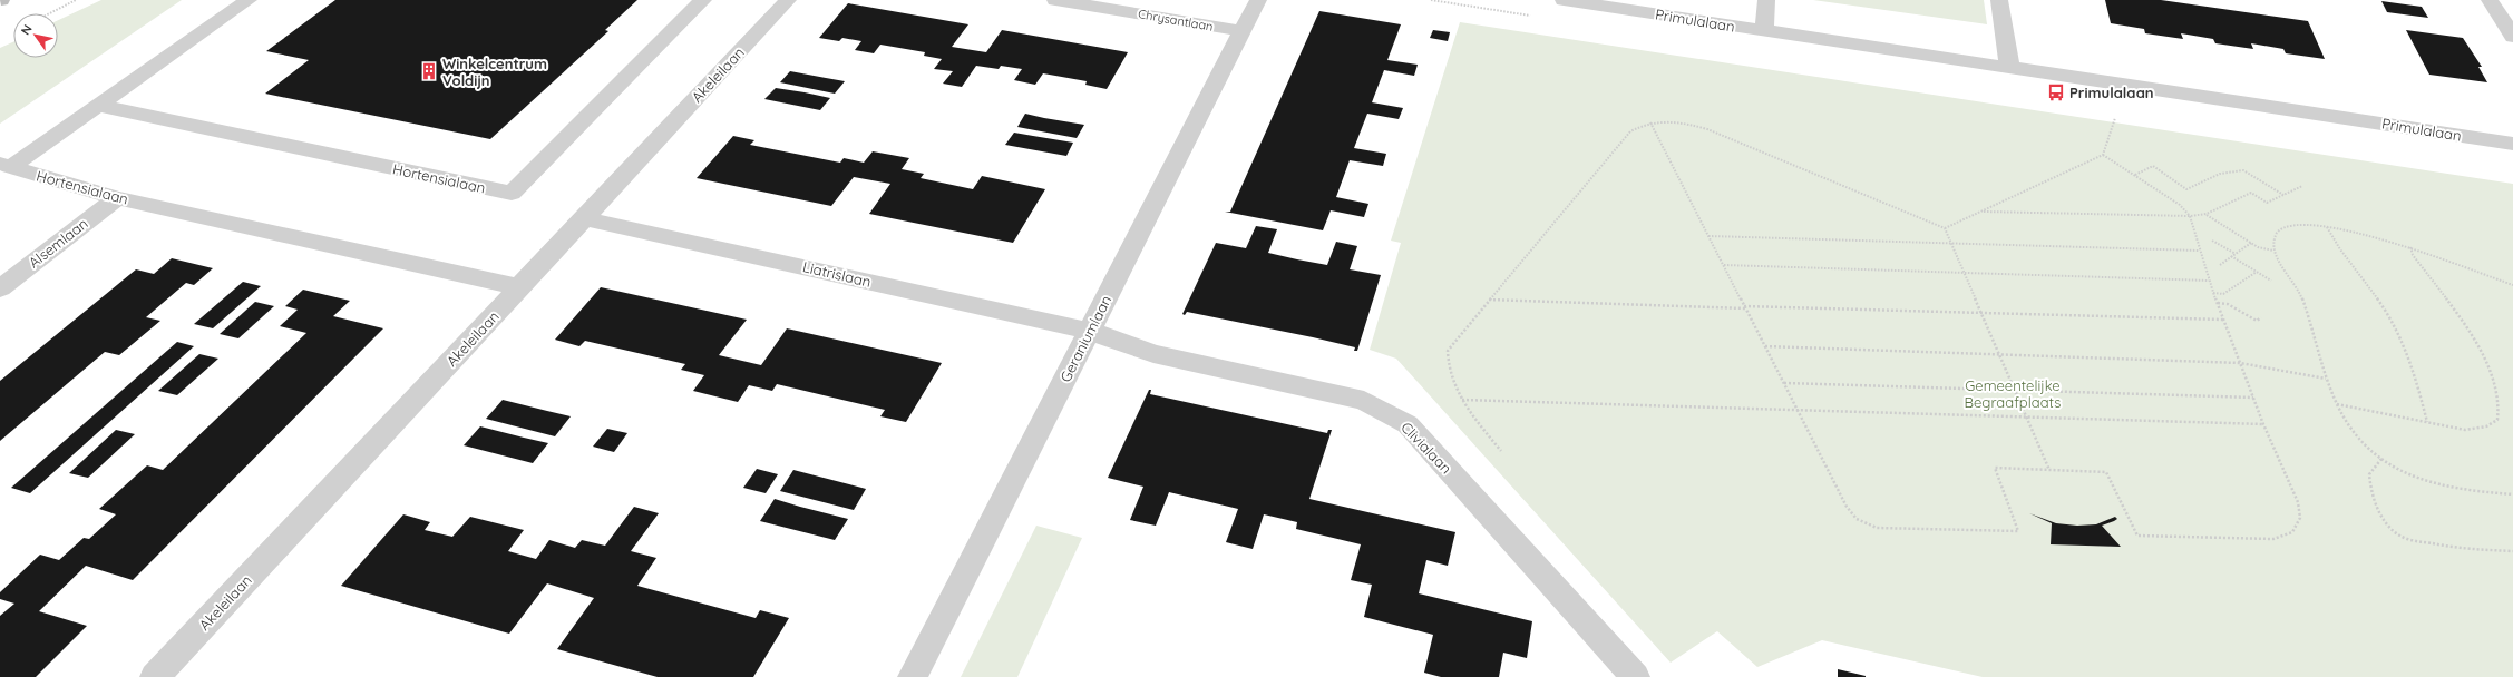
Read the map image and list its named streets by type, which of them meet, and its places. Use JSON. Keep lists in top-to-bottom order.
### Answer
{
  "streets": {
    "street": [
      "Chrysantlaan",
      "Primulalaan",
      "Akeleilaan",
      "Hortensialaan",
      "Alsemlaan",
      "Liatrislaan",
      "Geraniumlaan",
      "Clivialaan"
    ]
  },
  "crossings": [
    ["Chrysantlaan", "Geraniumlaan"],
    ["Akeleilaan", "Hortensialaan"],
    ["Akeleilaan", "Liatrislaan"],
    ["Hortensialaan", "Alsemlaan"],
    ["Liatrislaan", "Geraniumlaan"],
    ["Liatrislaan", "Clivialaan"],
    ["Geraniumlaan", "Clivialaan"]
  ],
  "parks": ["Gemeentelijke Begraafplaats"],
  "places": {
    "building": ["Winkelcentrum Voldijn"],
    "bus stop": ["Primulalaan"]
  },
  "north": "top left"
}
